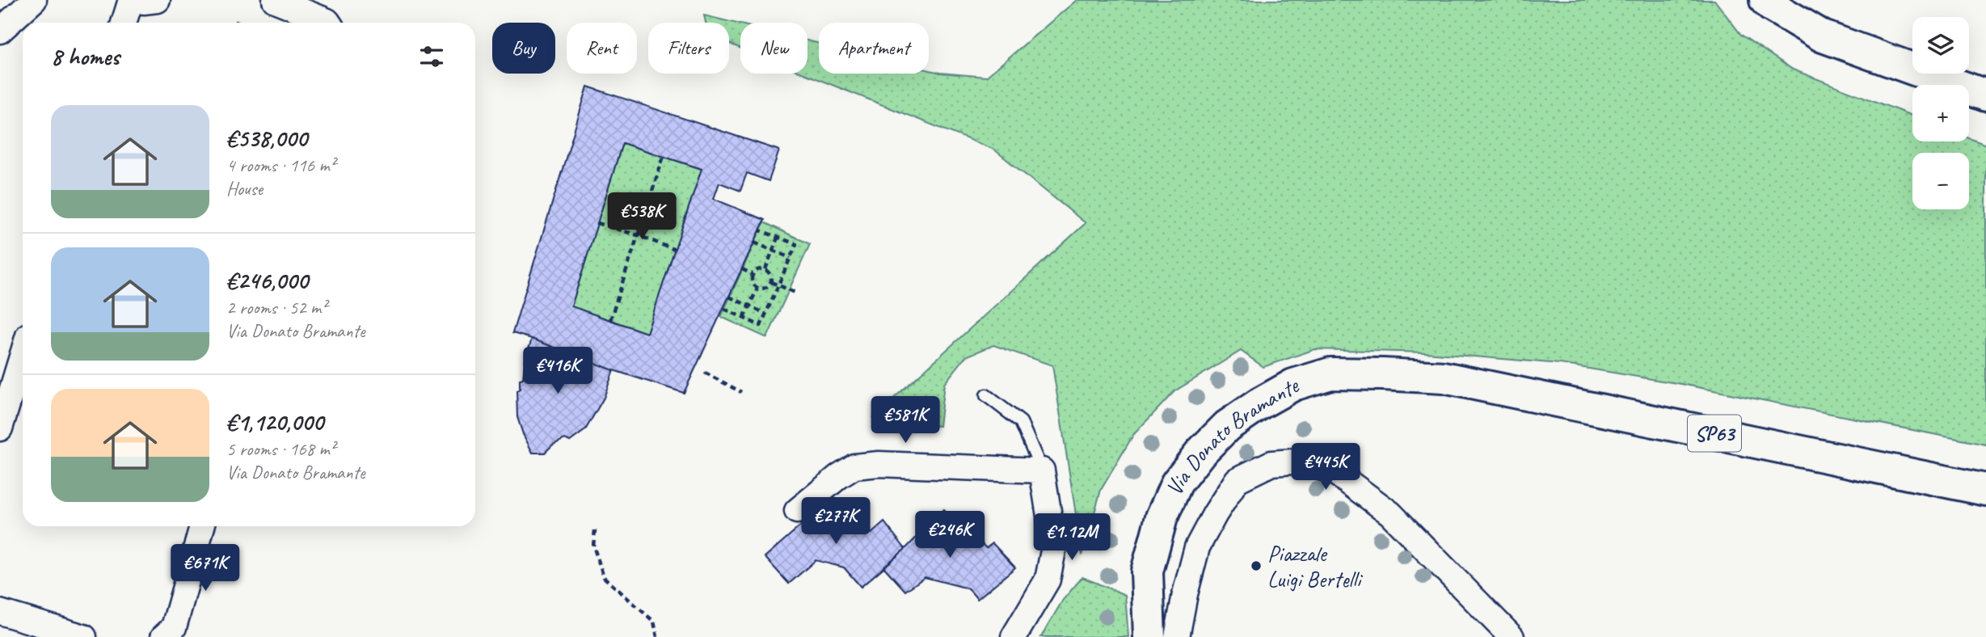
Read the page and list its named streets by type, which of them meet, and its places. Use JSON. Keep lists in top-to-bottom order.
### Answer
{
  "streets": {
    "main road": ["SP63", "Via Donato Bramante"]
  },
  "places": ["Piazzale Luigi Bertelli"],
  "page": {
    "map_buttons": ["+", "−"],
    "chip": [
      "Buy",
      "Rent",
      "Filters",
      "New",
      "Apartment"
    ],
    "heading": "8 homes",
    "list": [
      {
        "name": "€538,000",
        "note": "4 rooms · 116 m² · House"
      },
      {
        "name": "€246,000",
        "note": "2 rooms · 52 m² · Via Donato Bramante"
      },
      {
        "name": "€1,120,000",
        "note": "5 rooms · 168 m² · Via Donato Bramante"
      }
    ],
    "price": [
      "€538K",
      "€416K",
      "€581K",
      "€445K",
      "€277K",
      "€246K",
      "€1.12M",
      "€671K"
    ]
  }
}
